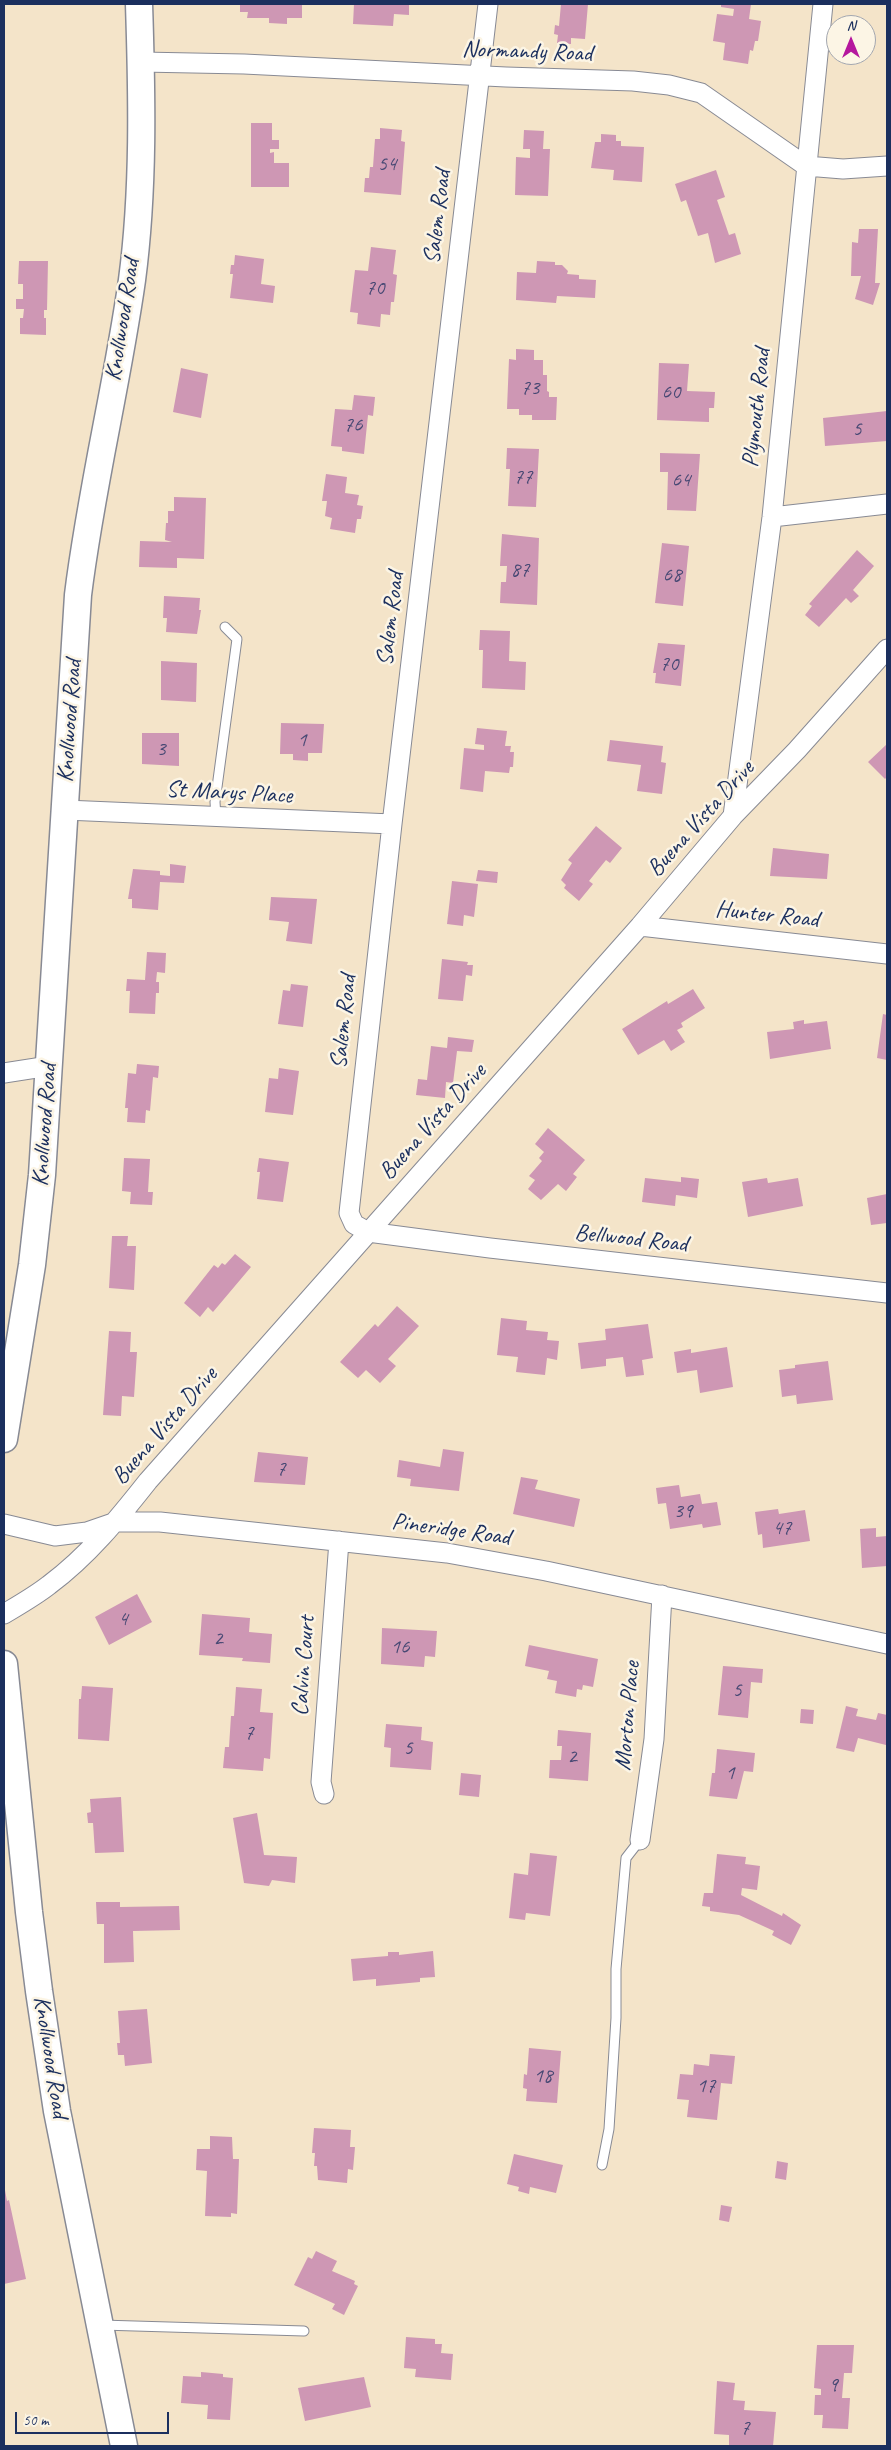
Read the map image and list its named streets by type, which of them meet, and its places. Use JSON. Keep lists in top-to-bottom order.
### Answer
{
  "streets": {
    "main road": ["Knollwood Road"],
    "street": [
      "Normandy Road",
      "Salem Road",
      "Plymouth Road",
      "St Marys Place",
      "Buena Vista Drive",
      "Hunter Road",
      "Bellwood Road",
      "Pineridge Road",
      "Calvin Court",
      "Morton Place"
    ]
  },
  "crossings": [
    ["Normandy Road", "Salem Road"],
    ["Normandy Road", "Knollwood Road"],
    ["Normandy Road", "Plymouth Road"],
    ["Salem Road", "St Marys Place"],
    ["Salem Road", "Buena Vista Drive"],
    ["Salem Road", "Bellwood Road"],
    ["Knollwood Road", "St Marys Place"],
    ["Plymouth Road", "Buena Vista Drive"],
    ["Buena Vista Drive", "Hunter Road"],
    ["Buena Vista Drive", "Bellwood Road"],
    ["Buena Vista Drive", "Pineridge Road"],
    ["Pineridge Road", "Calvin Court"],
    ["Pineridge Road", "Morton Place"]
  ],
  "house_numbers": [
    "54",
    "70",
    "73",
    "60",
    "76",
    "5",
    "77",
    "64",
    "87",
    "68",
    "70",
    "1",
    "3",
    "7",
    "39",
    "47",
    "4",
    "2",
    "16",
    "5",
    "7",
    "5",
    "2",
    "1",
    "18",
    "17",
    "9",
    "7"
  ],
  "scale_bar": "50 m",
  "north": "top"
}
